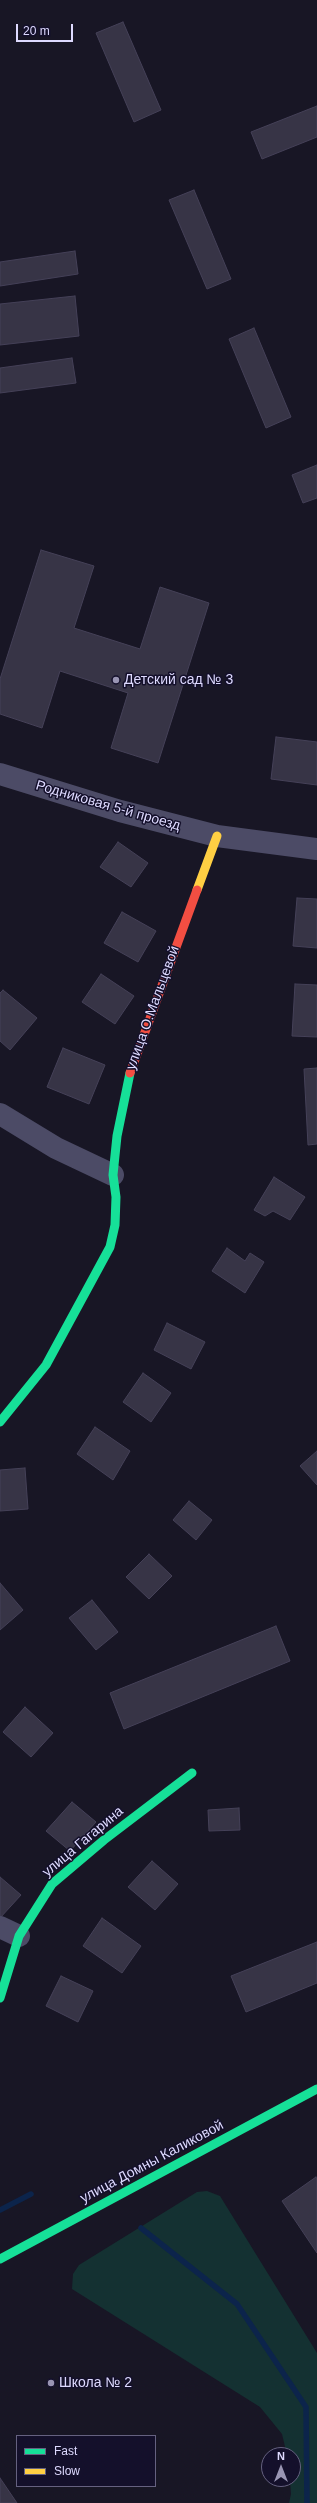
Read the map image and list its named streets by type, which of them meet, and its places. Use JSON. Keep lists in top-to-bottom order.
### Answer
{
  "streets": {
    "street": [
      "Родниковая 5-й проезд",
      "улица О.Мальцевой",
      "улица Гагарина",
      "улица Домны Каликовой"
    ]
  },
  "crossings": [
    ["Родниковая 5-й проезд", "улица О.Мальцевой"]
  ],
  "places": ["Детский сад № 3", "Школа № 2"],
  "legend": ["Fast", "Slow"],
  "scale_bar": "20 m",
  "north": "top"
}
